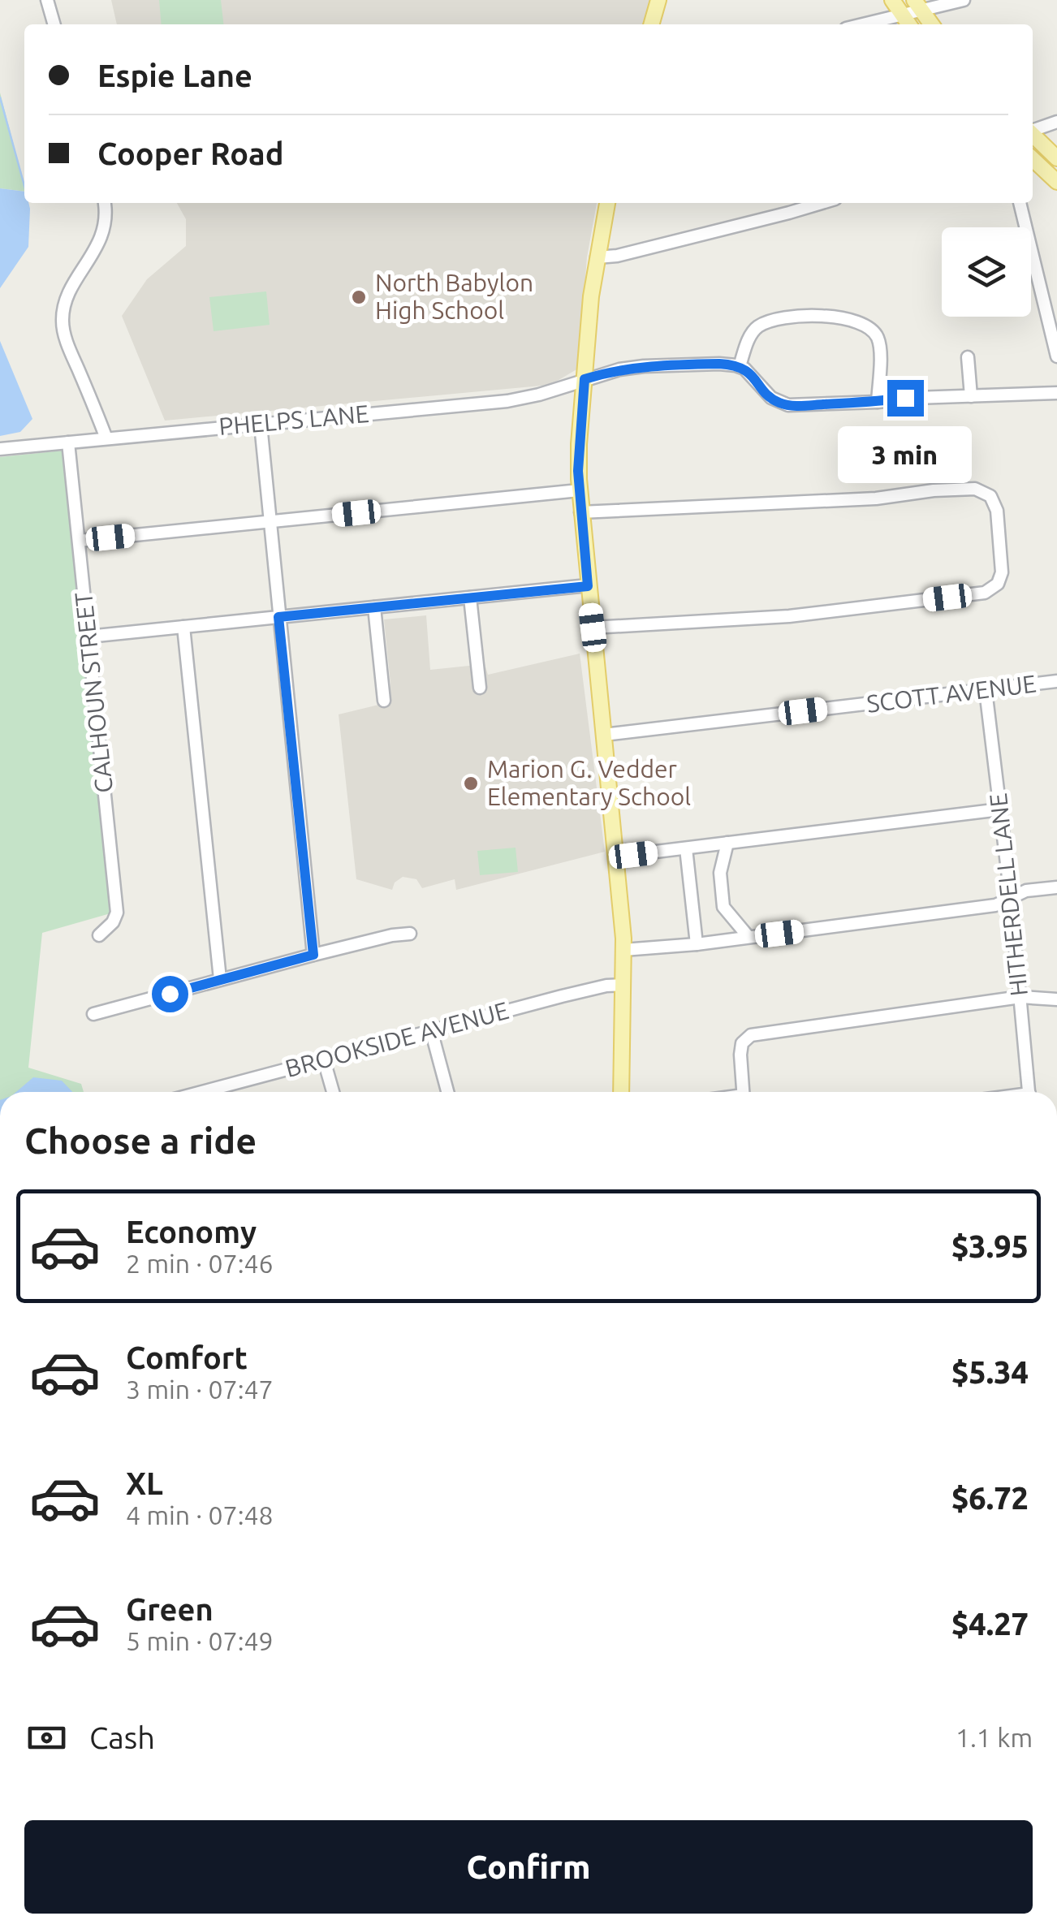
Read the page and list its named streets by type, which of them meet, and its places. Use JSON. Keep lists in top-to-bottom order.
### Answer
{
  "streets": {
    "street": [
      "PHELPS LANE",
      "CALHOUN STREET",
      "SCOTT AVENUE",
      "HITHERDELL LANE",
      "BROOKSIDE AVENUE"
    ]
  },
  "crossings": [
    ["PHELPS LANE", "CALHOUN STREET"],
    ["SCOTT AVENUE", "HITHERDELL LANE"]
  ],
  "places": ["North Babylon High School", "Marion G. Vedder Elementary School"],
  "page": {
    "banner": ["Espie Lane", "Cooper Road"],
    "bubble": "3 min",
    "heading": "Choose a ride",
    "list": [
      {
        "name": "Economy",
        "note": "2 min · 07:46",
        "value": "$3.95"
      },
      {
        "name": "Comfort",
        "note": "3 min · 07:47",
        "value": "$5.34"
      },
      {
        "name": "XL",
        "note": "4 min · 07:48",
        "value": "$6.72"
      },
      {
        "name": "Green",
        "note": "5 min · 07:49",
        "value": "$4.27"
      }
    ],
    "pay": ["Cash", "1.1 km"],
    "buttons": "Confirm"
  }
}
